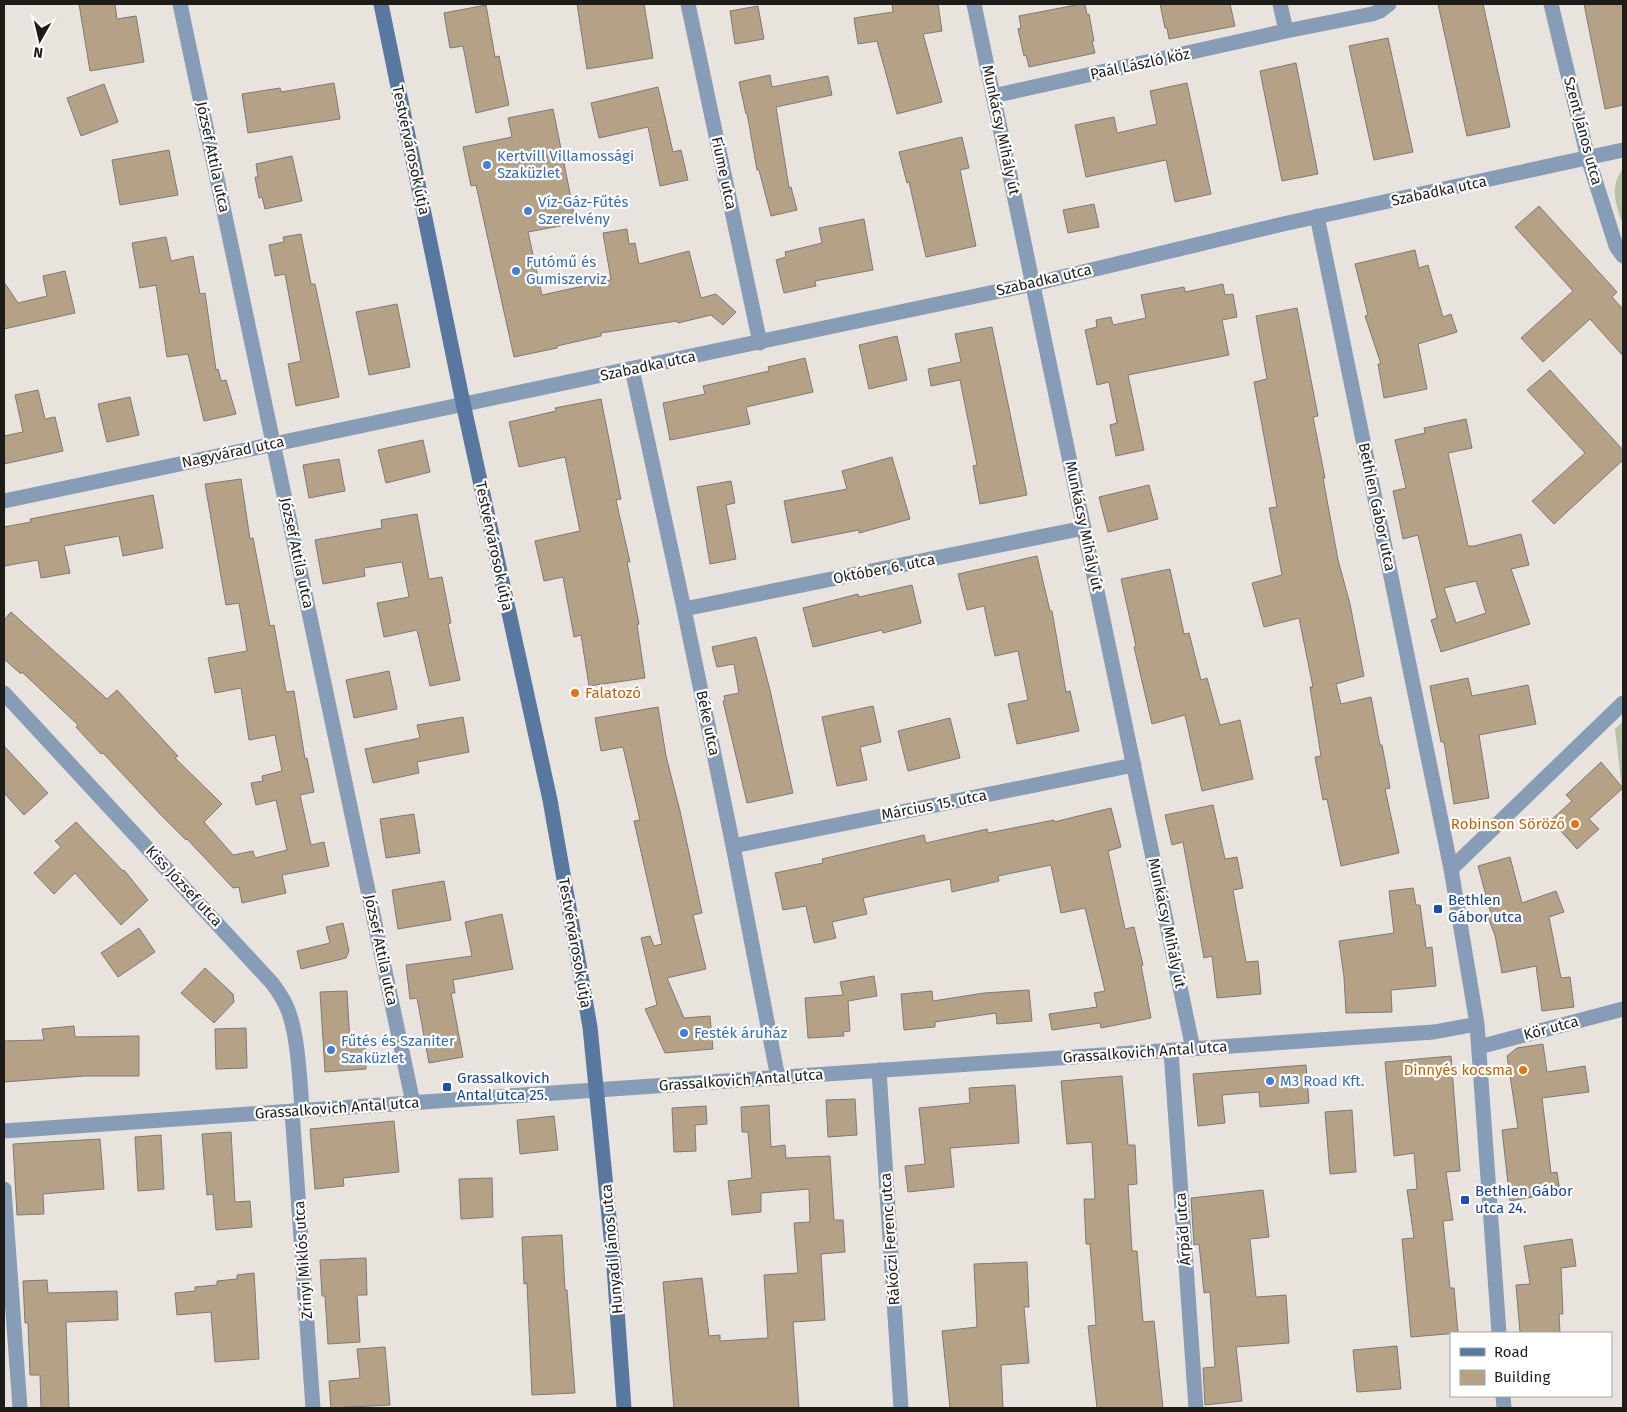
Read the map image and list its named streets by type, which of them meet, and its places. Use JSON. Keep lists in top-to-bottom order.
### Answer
{
  "streets": {
    "street": [
      "Paál László köz",
      "Munkácsy Mihály út",
      "Szent János utca",
      "Testvérvárosok útja",
      "József Attila utca",
      "Fiume utca",
      "Szabadka utca",
      "Nagyvárad utca",
      "Bethlen Gábor utca",
      "Október 6. utca",
      "Béke utca",
      "Március 15. utca",
      "Kiss József utca",
      "Kör utca",
      "Grassalkovich Antal utca",
      "Árpád utca",
      "Rákóczi Ferenc utca",
      "Hunyadi János utca",
      "Zrínyi Miklós utca"
    ]
  },
  "crossings": [
    ["Paál László köz", "Munkácsy Mihály út"],
    ["Munkácsy Mihály út", "Szabadka utca"],
    ["Munkácsy Mihály út", "Október 6. utca"],
    ["Munkácsy Mihály út", "Március 15. utca"],
    ["Munkácsy Mihály út", "Grassalkovich Antal utca"],
    ["Szent János utca", "Szabadka utca"],
    ["Testvérvárosok útja", "Szabadka utca"],
    ["Testvérvárosok útja", "Nagyvárad utca"],
    ["Testvérvárosok útja", "Grassalkovich Antal utca"],
    ["Testvérvárosok útja", "Hunyadi János utca"],
    ["József Attila utca", "Nagyvárad utca"],
    ["József Attila utca", "Grassalkovich Antal utca"],
    ["Fiume utca", "Szabadka utca"],
    ["Szabadka utca", "Nagyvárad utca"],
    ["Szabadka utca", "Bethlen Gábor utca"],
    ["Szabadka utca", "Béke utca"],
    ["Bethlen Gábor utca", "Kör utca"],
    ["Bethlen Gábor utca", "Grassalkovich Antal utca"],
    ["Október 6. utca", "Béke utca"],
    ["Béke utca", "Március 15. utca"],
    ["Béke utca", "Grassalkovich Antal utca"],
    ["Kiss József utca", "Grassalkovich Antal utca"],
    ["Kiss József utca", "Zrínyi Miklós utca"],
    ["Grassalkovich Antal utca", "Árpád utca"],
    ["Grassalkovich Antal utca", "Rákóczi Ferenc utca"],
    ["Grassalkovich Antal utca", "Hunyadi János utca"],
    ["Grassalkovich Antal utca", "Zrínyi Miklós utca"]
  ],
  "places": {
    "other": [
      "Kertvill Villamossági Szaküzlet",
      "Víz-Gáz-Fűtés Szerelvény",
      "Futómű és Gumiszerviz",
      "Falatozó",
      "Robinson Söröző",
      "Festék áruház",
      "Fűtés és Szaniter Szaküzlet",
      "Dinnyés kocsma",
      "M3 Road Kft."
    ],
    "transit": ["Bethlen Gábor utca", "Grassalkovich Antal utca 25.", "Bethlen Gábor utca 24."]
  },
  "legend": ["Road", "Building"],
  "north": "bottom"
}
